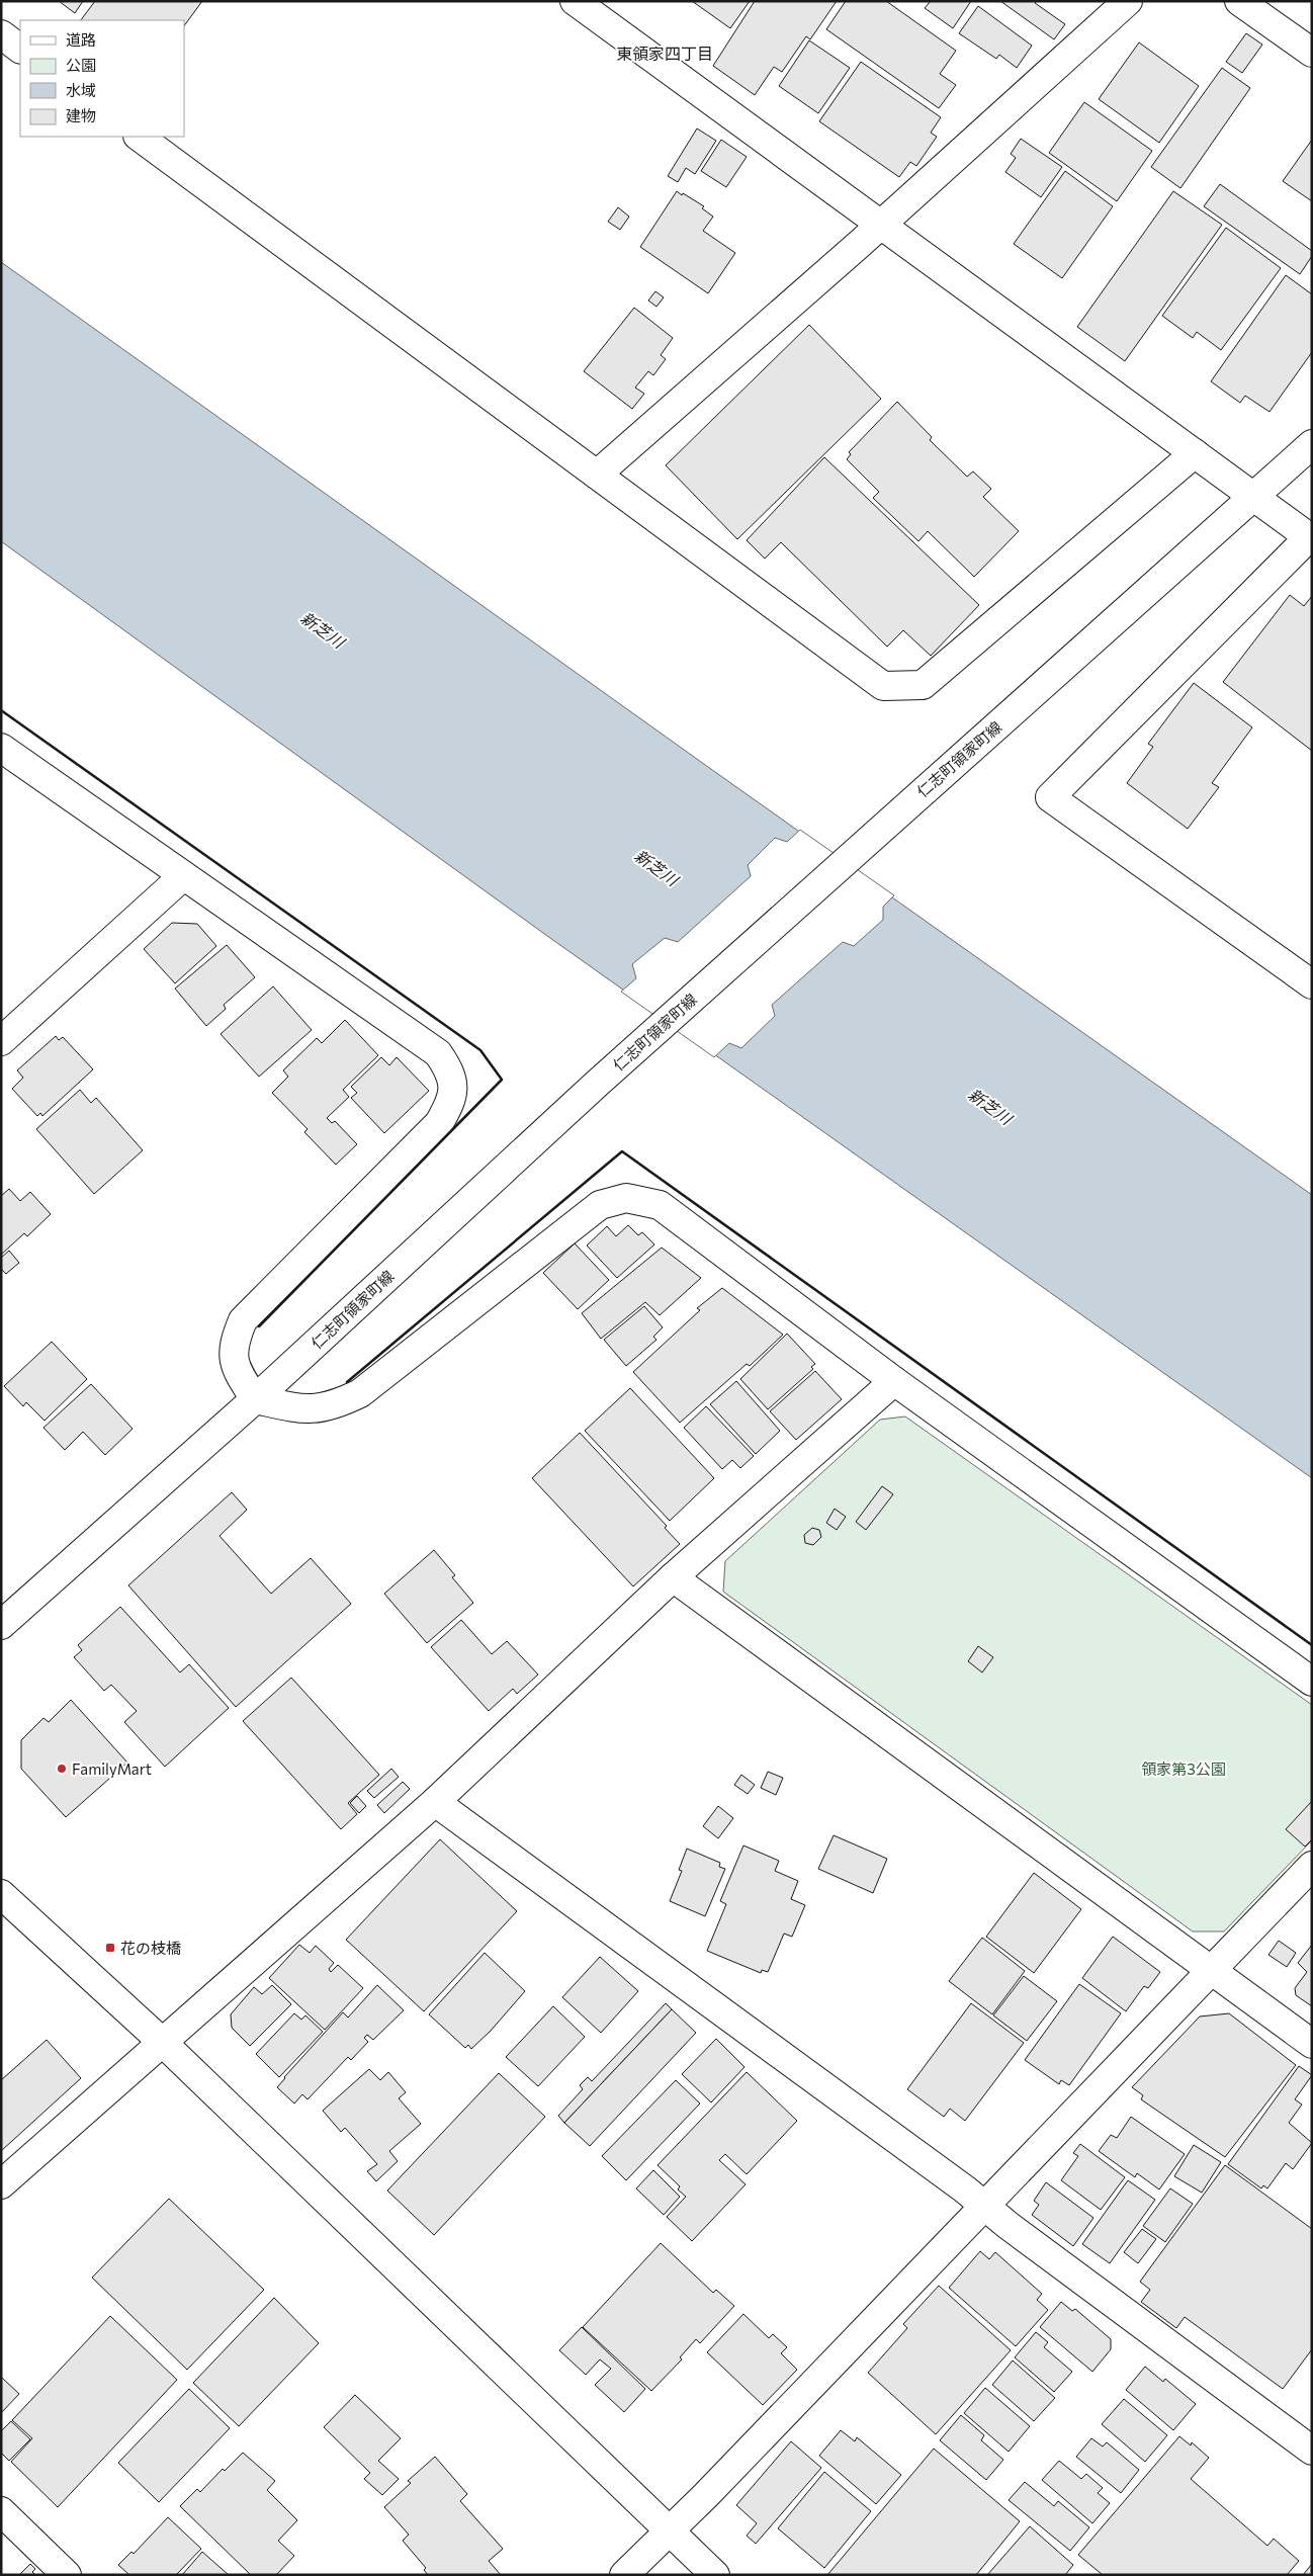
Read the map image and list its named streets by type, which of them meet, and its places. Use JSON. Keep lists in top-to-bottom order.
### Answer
{
  "streets": {
    "street": ["仁志町領家町線"]
  },
  "districts": ["東領家四丁目"],
  "water": ["新芝川"],
  "parks": ["領家第3公園"],
  "places": {
    "other": ["FamilyMart"],
    "transit": ["花の枝橋"]
  },
  "legend": [
    "道路",
    "公園",
    "水域",
    "建物"
  ]
}
